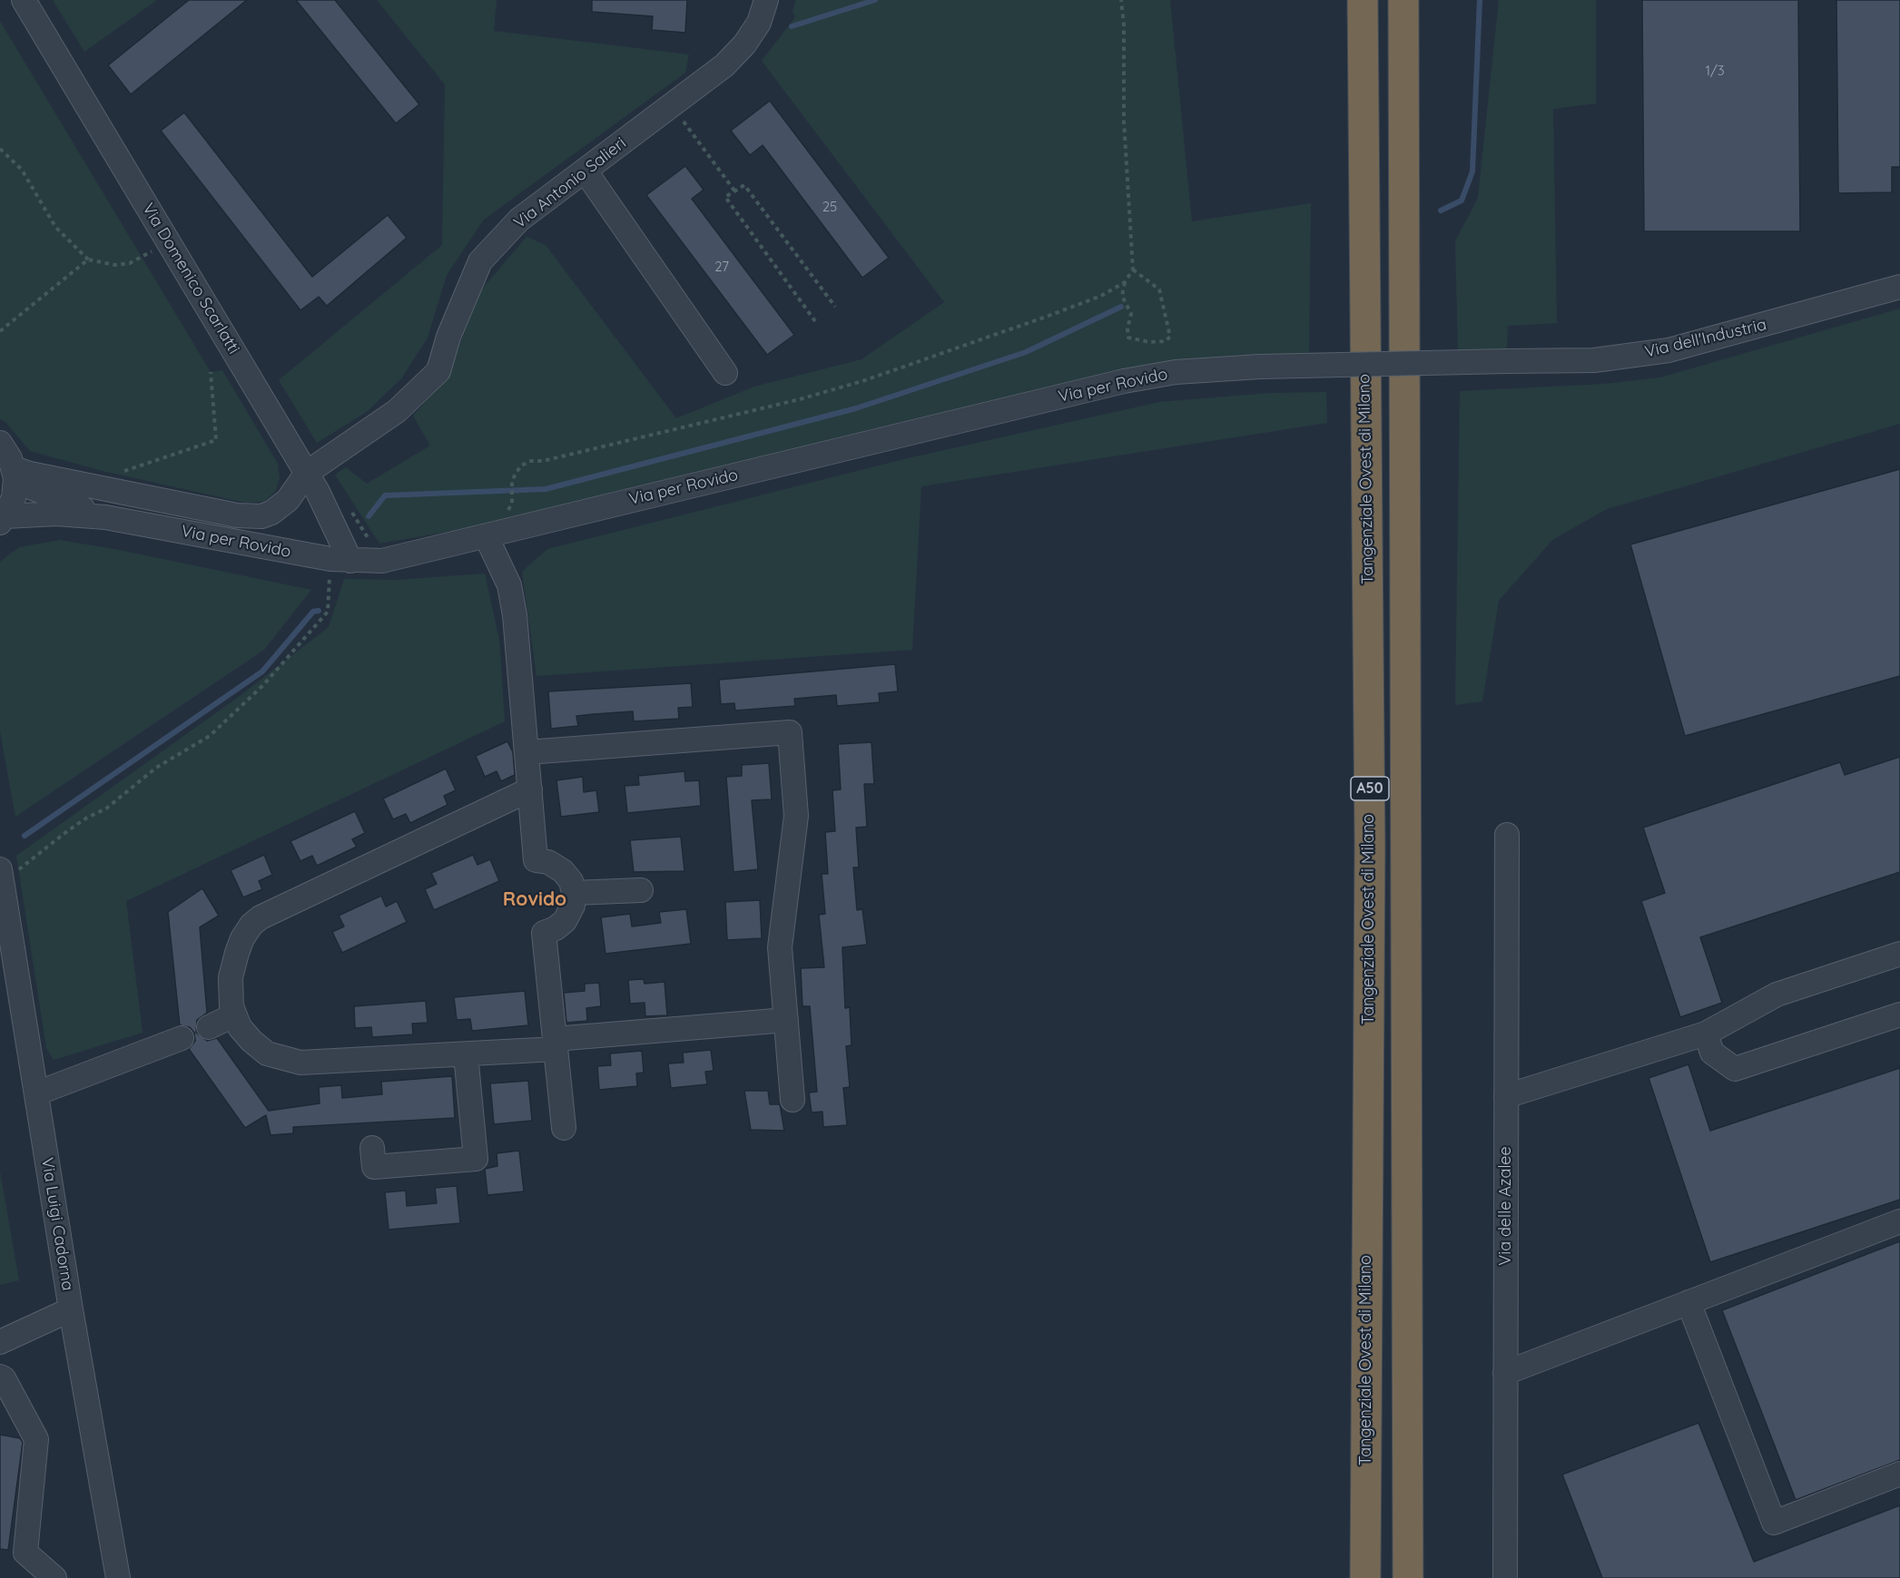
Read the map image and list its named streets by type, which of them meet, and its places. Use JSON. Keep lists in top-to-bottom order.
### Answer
{
  "streets": {
    "highway": ["Tangenziale Ovest di Milano", "A50"],
    "street": [
      "Via Antonio Salieri",
      "Via Domenico Scarlatti",
      "Via dell'Industria",
      "Via per Rovido",
      "Via delle Azalee",
      "Via Luigi Cadorna"
    ]
  },
  "crossings": [
    ["Via Antonio Salieri", "Via Domenico Scarlatti"],
    ["Via Domenico Scarlatti", "Via per Rovido"],
    ["Via dell'Industria", "Via per Rovido"]
  ],
  "districts": ["Rovido"],
  "house_numbers": ["1/3", "25", "27"]
}
